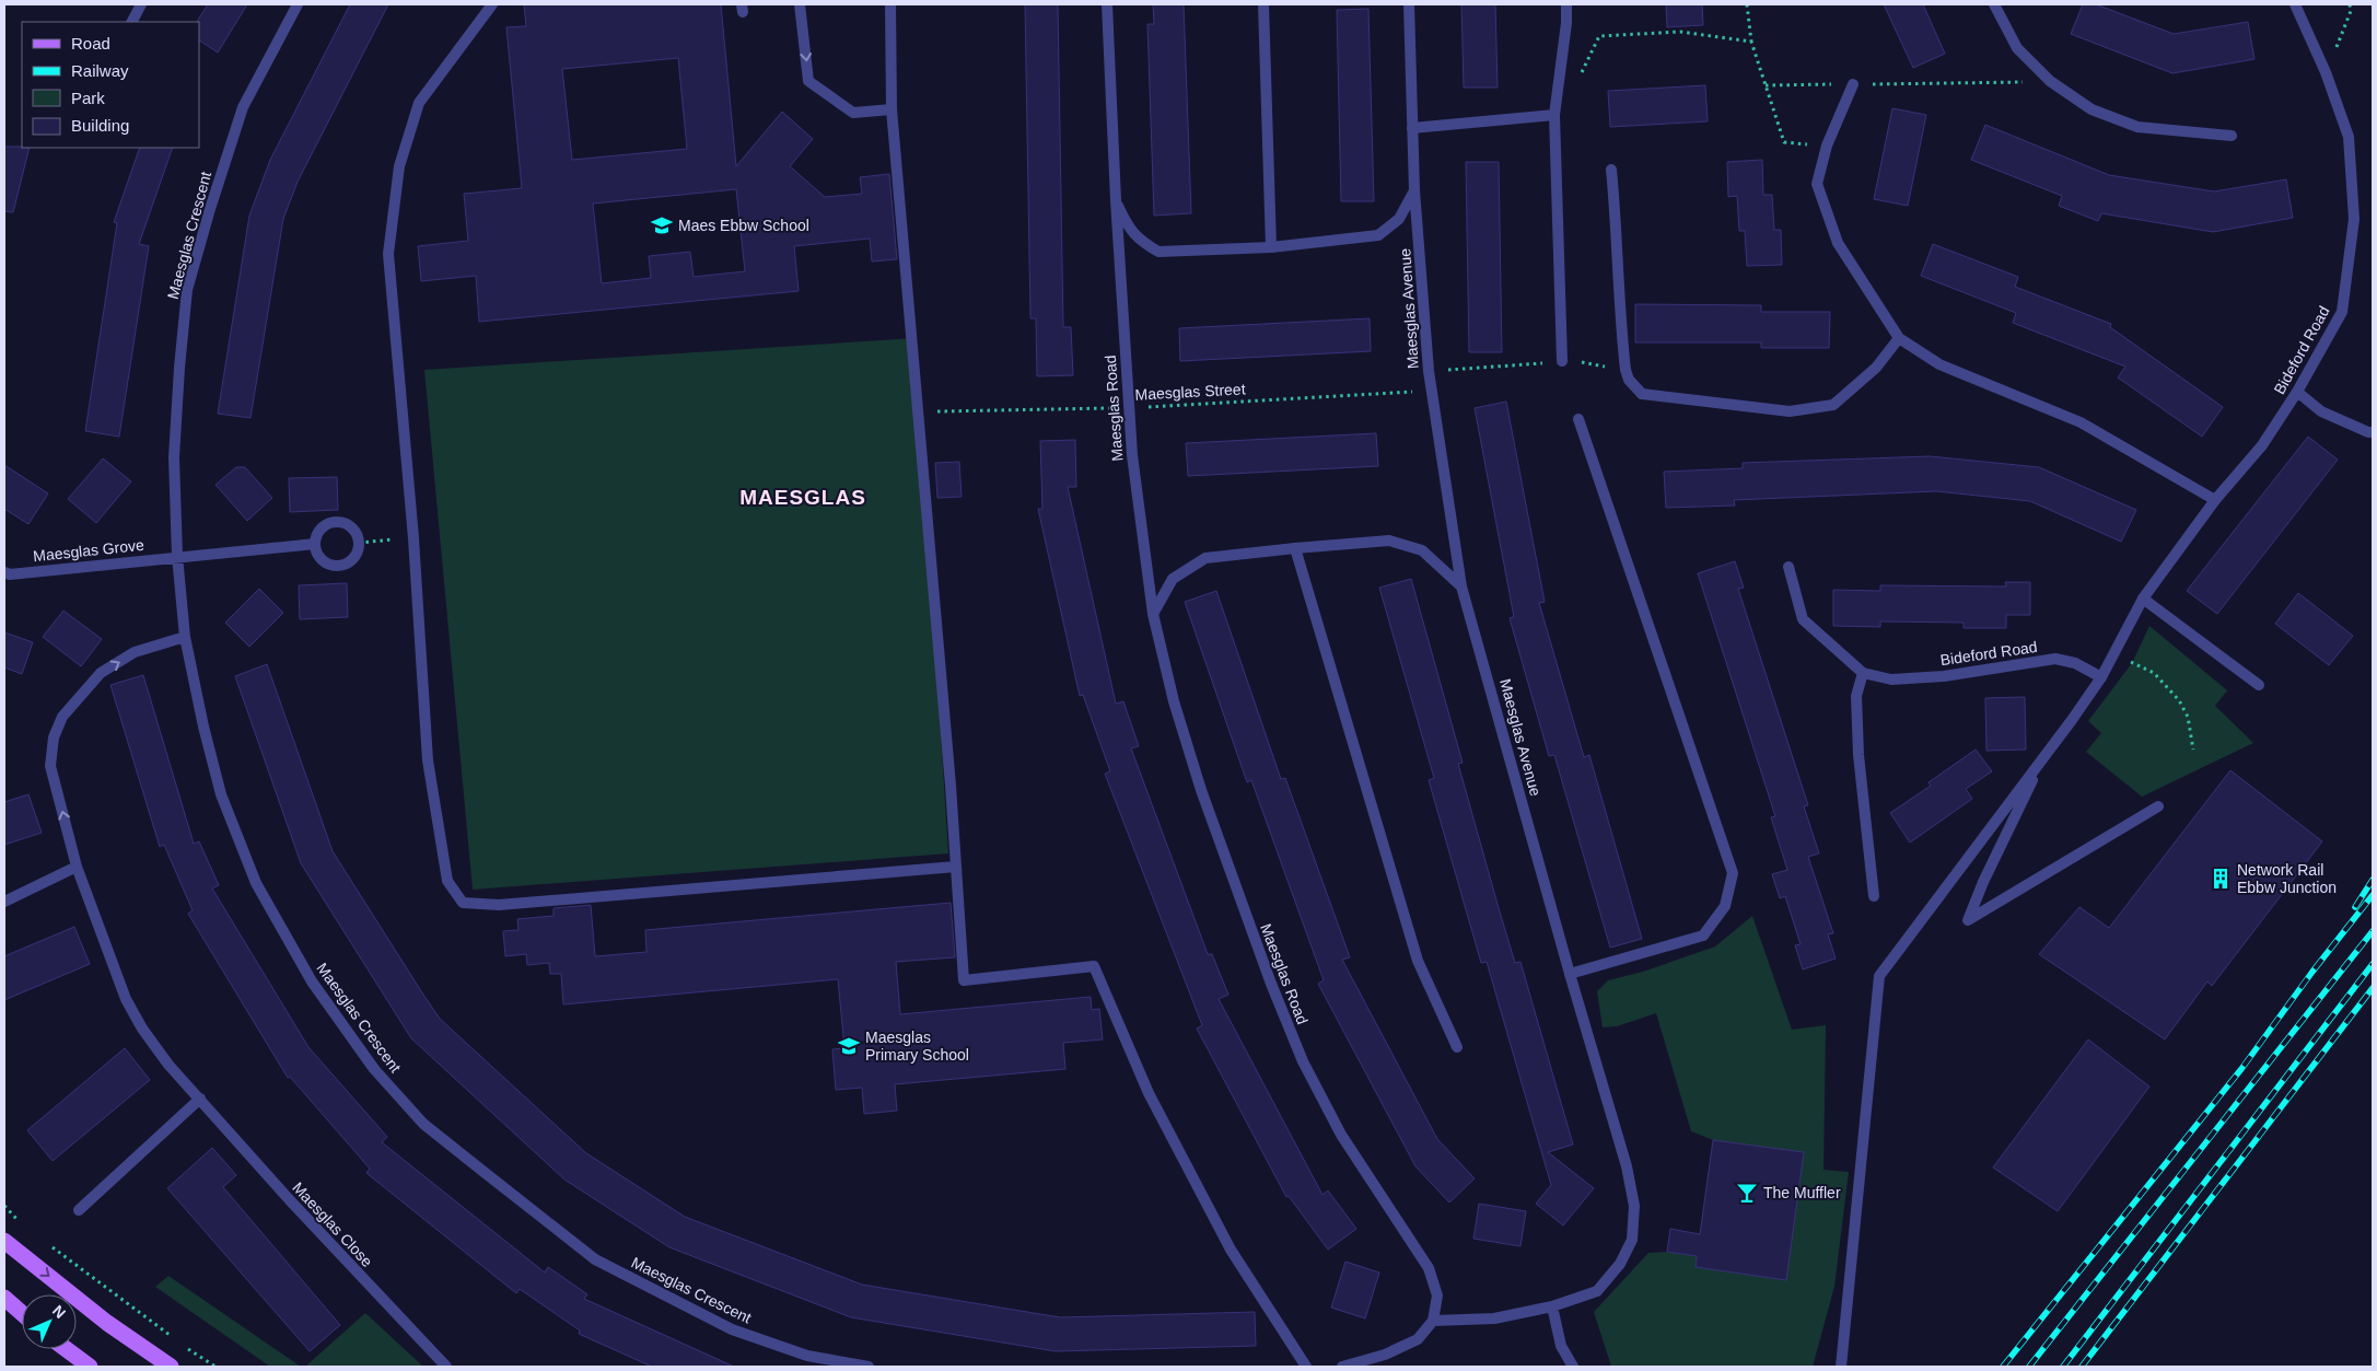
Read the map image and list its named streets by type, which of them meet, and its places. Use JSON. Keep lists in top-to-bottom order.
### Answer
{
  "streets": {
    "street": [
      "Maesglas Crescent",
      "Maesglas Avenue",
      "Bideford Road",
      "Maesglas Road",
      "Maesglas Grove",
      "Maesglas Close"
    ],
    "path": ["Maesglas Street"]
  },
  "crossings": [
    ["Maesglas Crescent", "Maesglas Grove"],
    ["Maesglas Crescent", "Maesglas Close"],
    ["Maesglas Avenue", "Maesglas Street"],
    ["Maesglas Avenue", "Maesglas Road"],
    ["Maesglas Street", "Maesglas Road"]
  ],
  "districts": ["MAESGLAS"],
  "places": {
    "school or university": ["Maes Ebbw School", "Maesglas Primary School"],
    "building": ["Network Rail Ebbw Junction"],
    "bar": ["The Muffler"]
  },
  "legend": [
    "Road",
    "Railway",
    "Park",
    "Building"
  ],
  "north": "top right"
}
